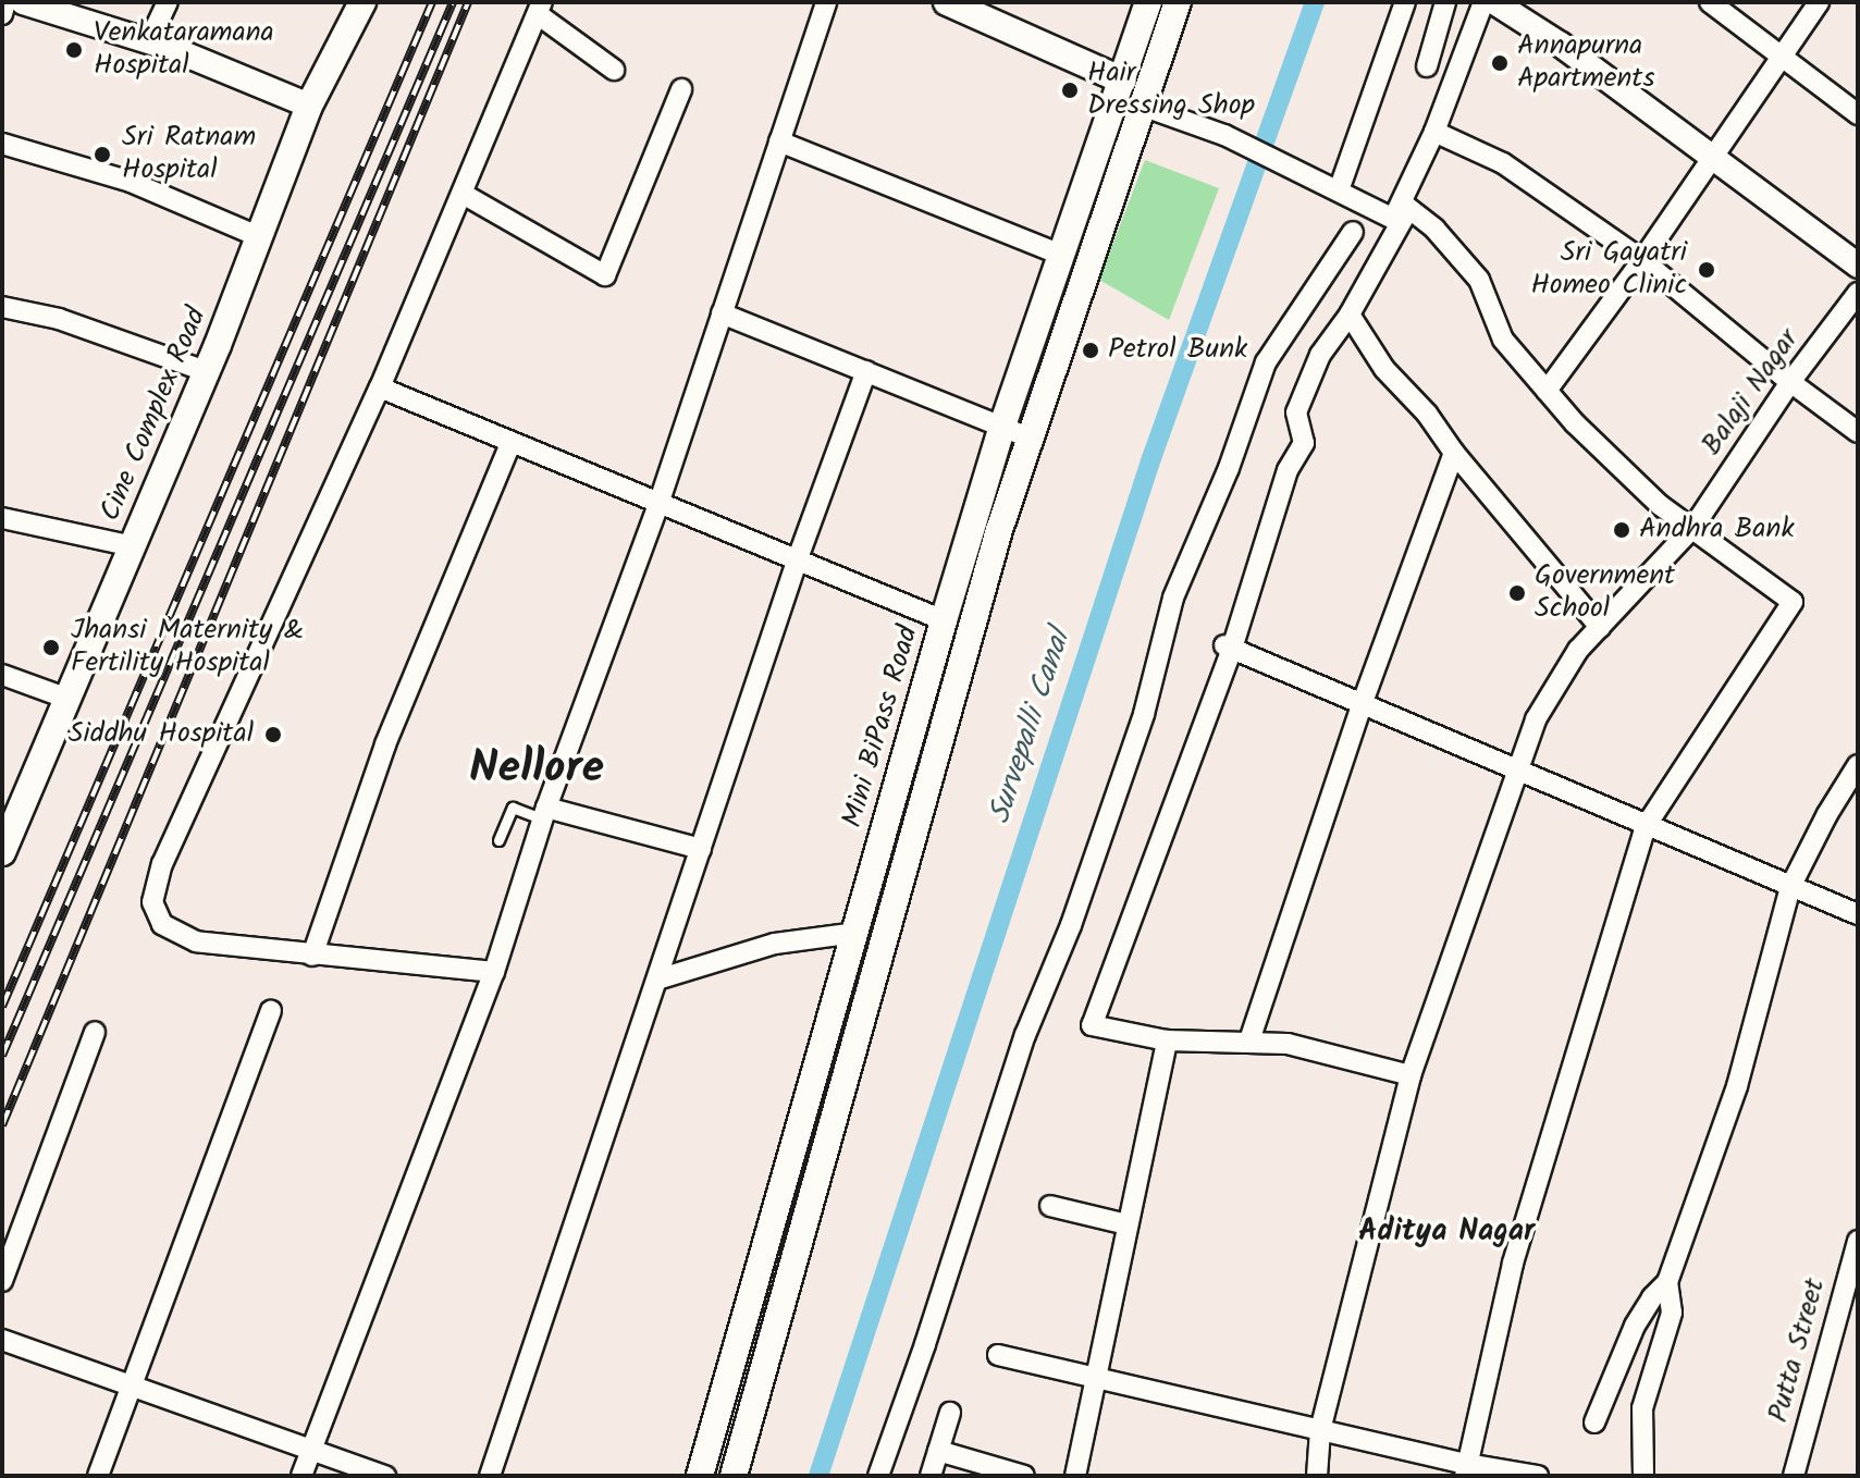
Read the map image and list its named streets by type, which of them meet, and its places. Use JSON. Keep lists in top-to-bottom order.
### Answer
{
  "streets": {
    "main road": ["Cine Complex Road", "Mini BiPass Road"],
    "street": ["Balaji Nagar", "Putta Street"]
  },
  "districts": ["Nellore", "Aditya Nagar"],
  "water": ["Survepalli Canal"],
  "places": [
    "Venkataramana Hospital",
    "Annapurna Apartments",
    "Hair Dressing Shop",
    "Sri Ratnam Hospital",
    "Sri Gayatri Homeo Clinic",
    "Petrol Bunk",
    "Andhra Bank",
    "Government School",
    "Jhansi Maternity & Fertility Hospital",
    "Siddhu Hospital"
  ]
}
